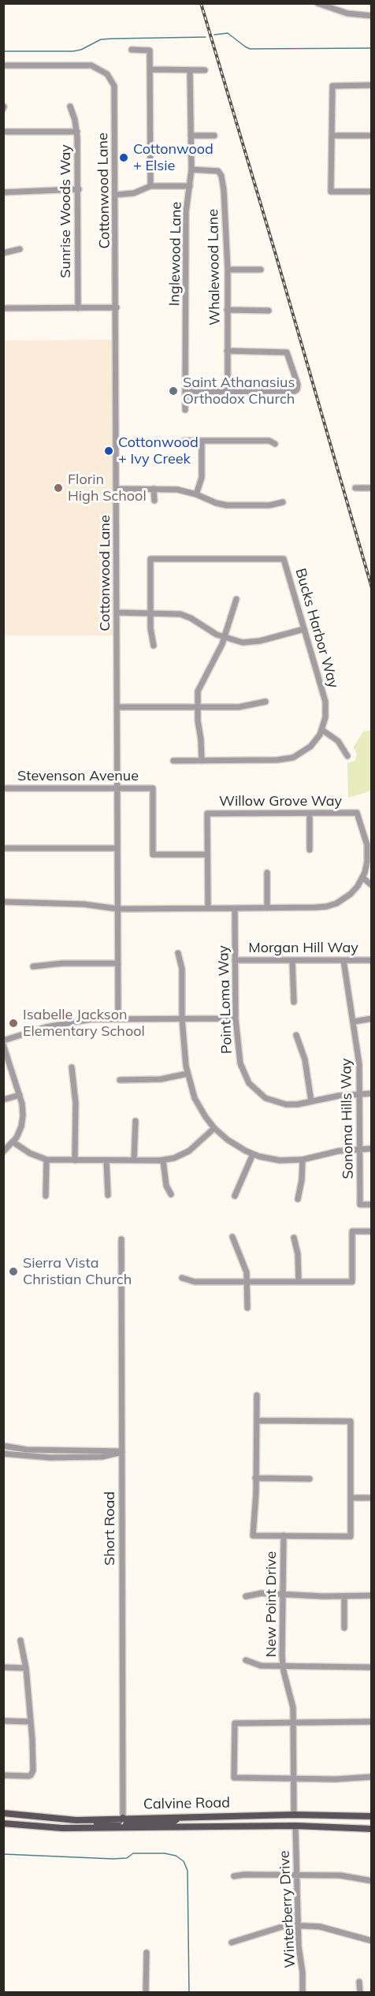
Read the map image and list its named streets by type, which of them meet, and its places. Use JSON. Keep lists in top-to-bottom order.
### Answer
{
  "streets": {
    "main road": ["Calvine Road"],
    "street": [
      "Cottonwood Lane",
      "Sunrise Woods Way",
      "Inglewood Lane",
      "Whalewood Lane",
      "Bucks Harbor Way",
      "Stevenson Avenue",
      "Willow Grove Way",
      "Morgan Hill Way",
      "Point Loma Way",
      "Sonoma Hills Way",
      "Short Road",
      "New Point Drive",
      "Winterberry Drive"
    ]
  },
  "crossings": [
    ["Cottonwood Lane", "Stevenson Avenue"],
    ["Cottonwood Lane", "Willow Grove Way"],
    ["Inglewood Lane", "Whalewood Lane"],
    ["Stevenson Avenue", "Willow Grove Way"],
    ["Willow Grove Way", "Point Loma Way"],
    ["Morgan Hill Way", "Point Loma Way"],
    ["Morgan Hill Way", "Sonoma Hills Way"],
    ["Point Loma Way", "Sonoma Hills Way"],
    ["Short Road", "Calvine Road"],
    ["New Point Drive", "Calvine Road"],
    ["Calvine Road", "Winterberry Drive"]
  ],
  "places": [
    "Cottonwood + Elsie",
    "Saint Athanasius Orthodox Church",
    "Cottonwood + Ivy Creek",
    "Florin High School",
    "Isabelle Jackson Elementary School",
    "Sierra Vista Christian Church"
  ]
}
